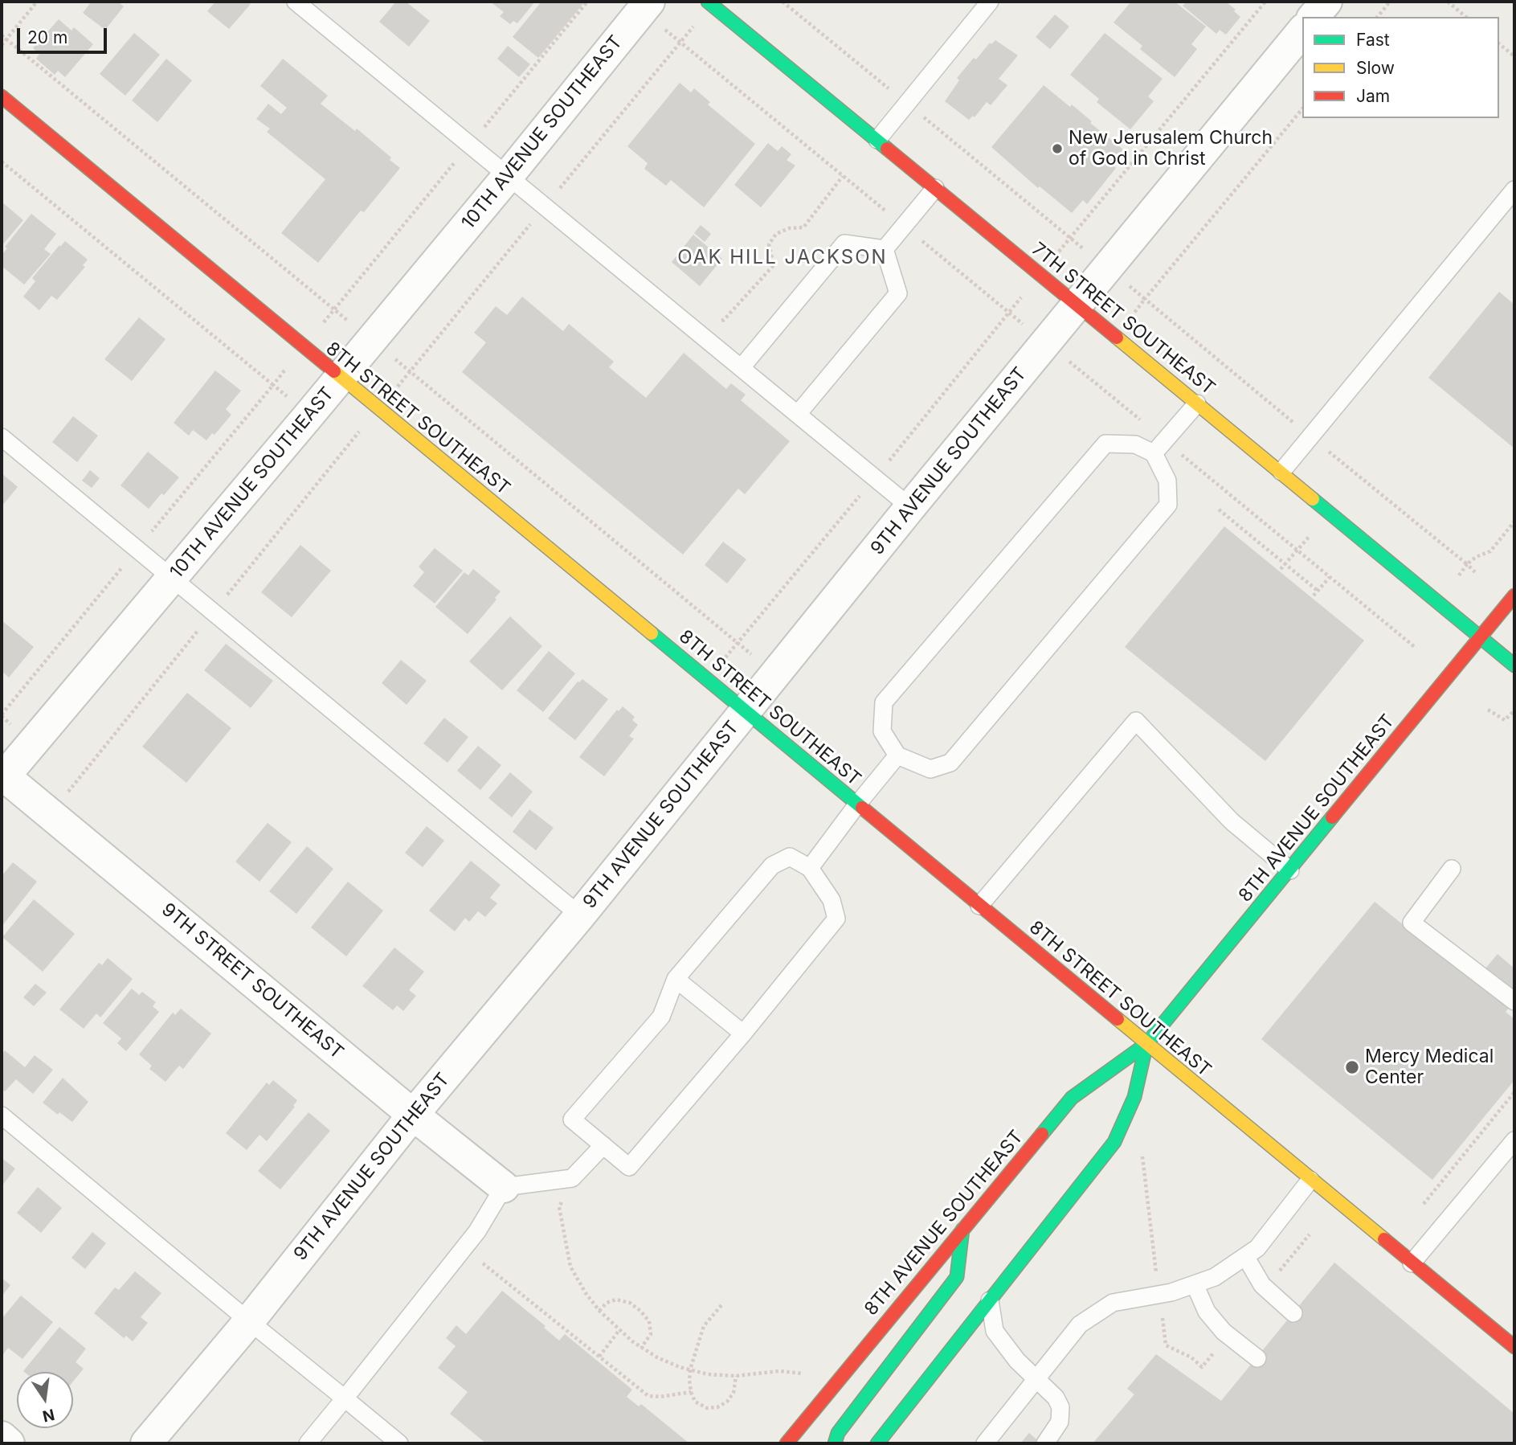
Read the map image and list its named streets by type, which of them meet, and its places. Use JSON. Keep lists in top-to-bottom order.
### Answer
{
  "streets": {
    "main road": ["7TH STREET SOUTHEAST", "8TH STREET SOUTHEAST", "8TH AVENUE SOUTHEAST"],
    "street": ["10TH AVENUE SOUTHEAST", "9TH AVENUE SOUTHEAST", "9TH STREET SOUTHEAST"]
  },
  "crossings": [
    ["10TH AVENUE SOUTHEAST", "8TH STREET SOUTHEAST"],
    ["10TH AVENUE SOUTHEAST", "9TH STREET SOUTHEAST"],
    ["7TH STREET SOUTHEAST", "9TH AVENUE SOUTHEAST"],
    ["7TH STREET SOUTHEAST", "8TH AVENUE SOUTHEAST"],
    ["8TH STREET SOUTHEAST", "9TH AVENUE SOUTHEAST"],
    ["8TH STREET SOUTHEAST", "8TH AVENUE SOUTHEAST"],
    ["9TH AVENUE SOUTHEAST", "9TH STREET SOUTHEAST"]
  ],
  "districts": ["OAK HILL JACKSON"],
  "places": ["New Jerusalem Church of God in Christ", "Mercy Medical Center"],
  "legend": ["Fast", "Slow", "Jam"],
  "scale_bar": "20 m",
  "north": "bottom"
}
